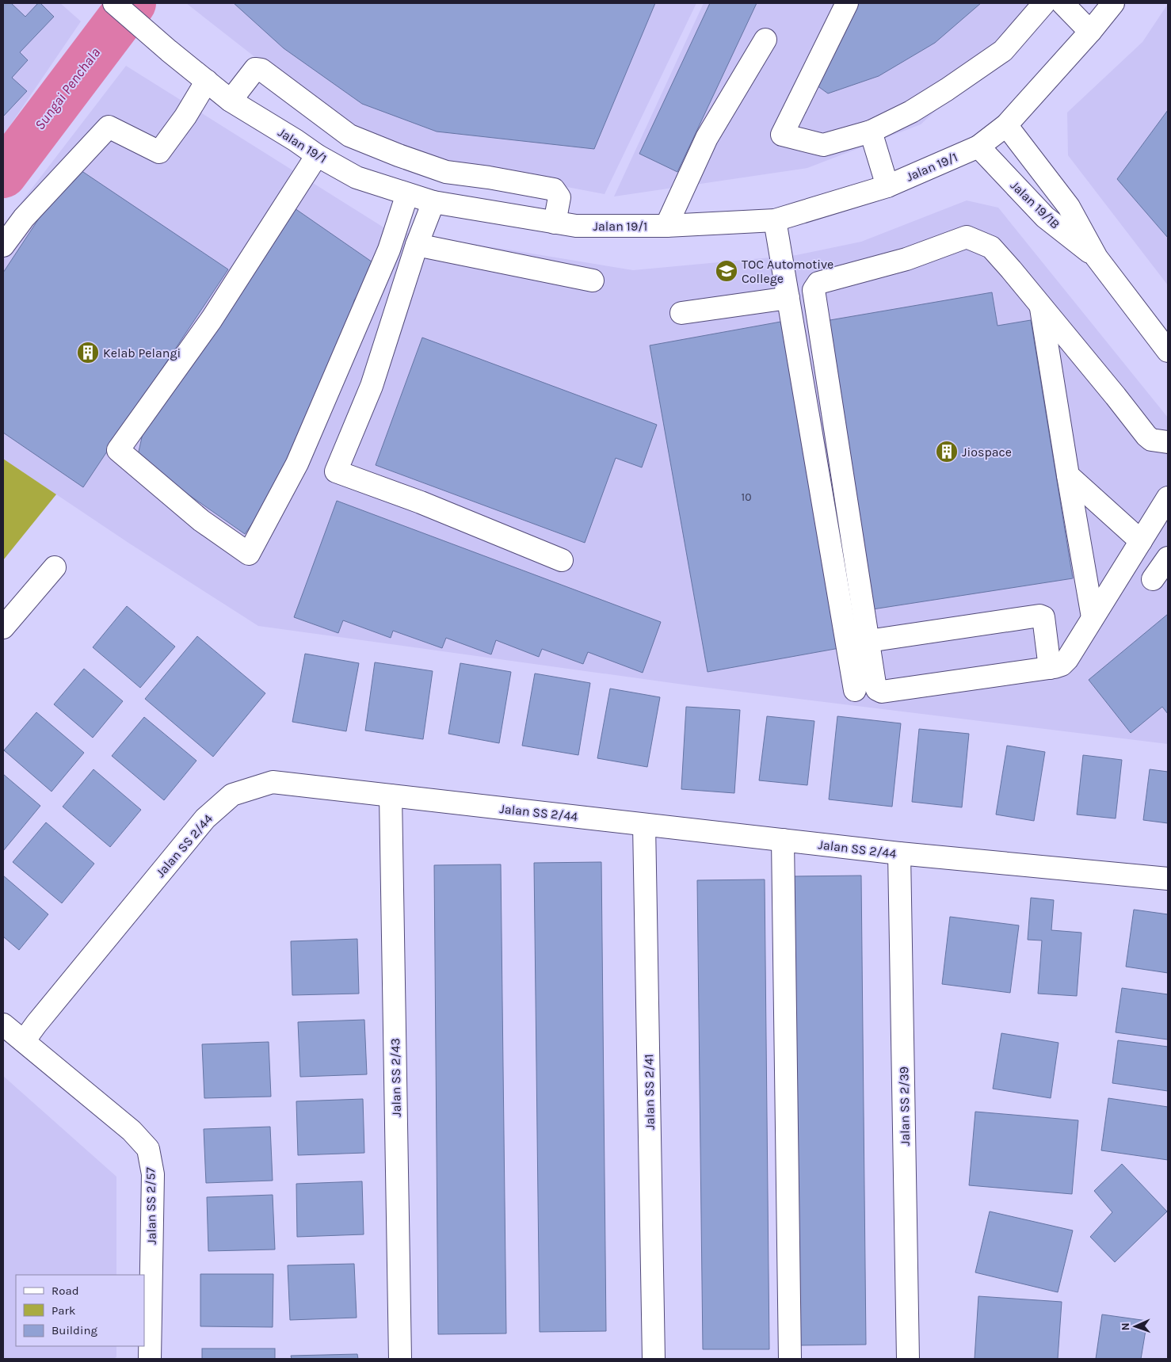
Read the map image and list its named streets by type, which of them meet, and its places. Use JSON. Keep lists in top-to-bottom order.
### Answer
{
  "streets": {
    "street": [
      "Jalan 19/1",
      "Jalan 19/1B",
      "Jalan SS 2/44",
      "Jalan SS 2/43",
      "Jalan SS 2/41",
      "Jalan SS 2/39",
      "Jalan SS 2/57"
    ]
  },
  "crossings": [
    ["Jalan 19/1", "Jalan 19/1B"],
    ["Jalan SS 2/44", "Jalan SS 2/43"],
    ["Jalan SS 2/44", "Jalan SS 2/41"],
    ["Jalan SS 2/44", "Jalan SS 2/39"],
    ["Jalan SS 2/44", "Jalan SS 2/57"]
  ],
  "water": ["Sungai Penchala"],
  "places": {
    "school or university": ["TOC Automotive College"],
    "building": ["Kelab Pelangi", "Jiospace"]
  },
  "house_numbers": ["10"],
  "legend": ["Road", "Park", "Building"],
  "north": "left"
}
